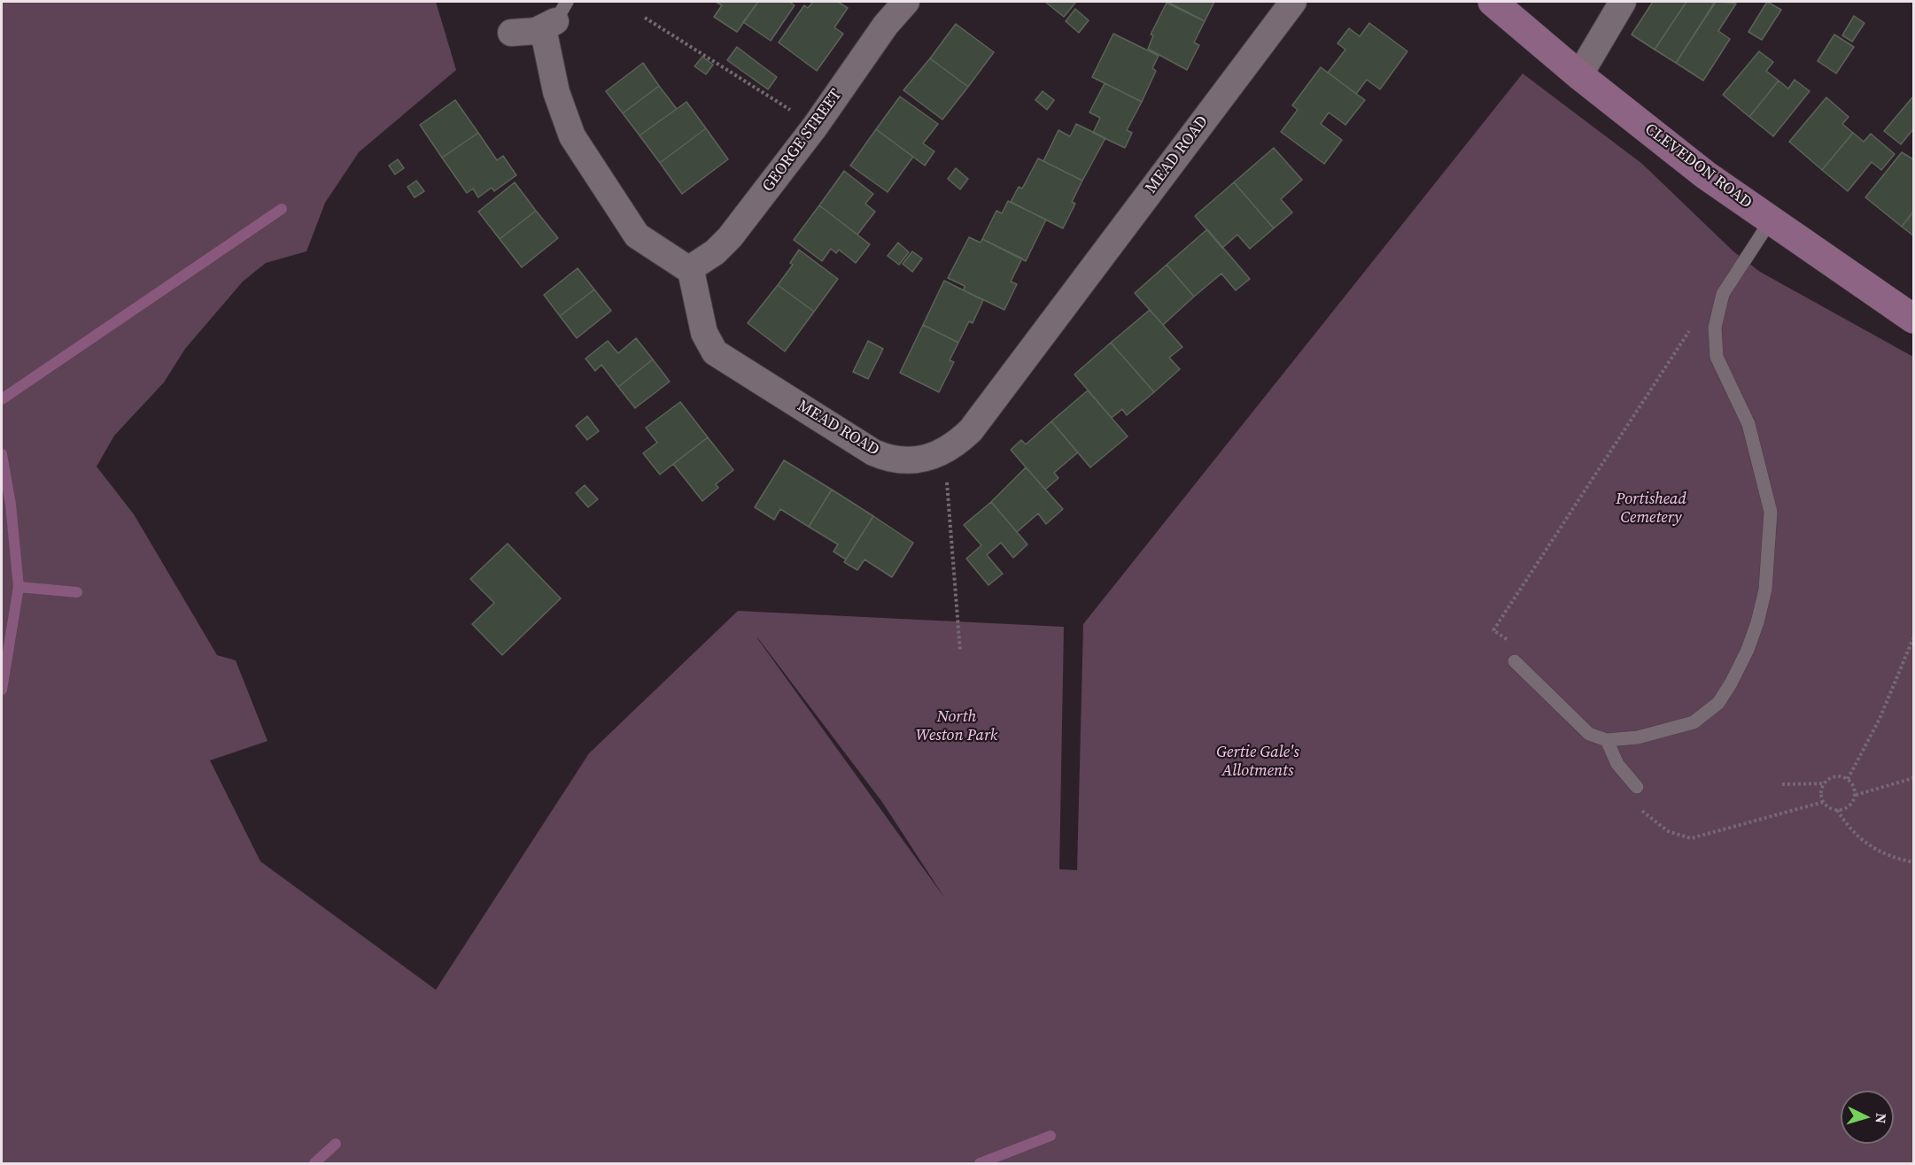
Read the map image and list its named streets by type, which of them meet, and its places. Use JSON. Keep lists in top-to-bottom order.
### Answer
{
  "streets": {
    "main road": ["CLEVEDON ROAD"],
    "street": ["GEORGE STREET", "MEAD ROAD"]
  },
  "crossings": [
    ["GEORGE STREET", "MEAD ROAD"]
  ],
  "parks": ["Portishead Cemetery", "North Weston Park", "Gertie Gale's Allotments"],
  "north": "right"
}
